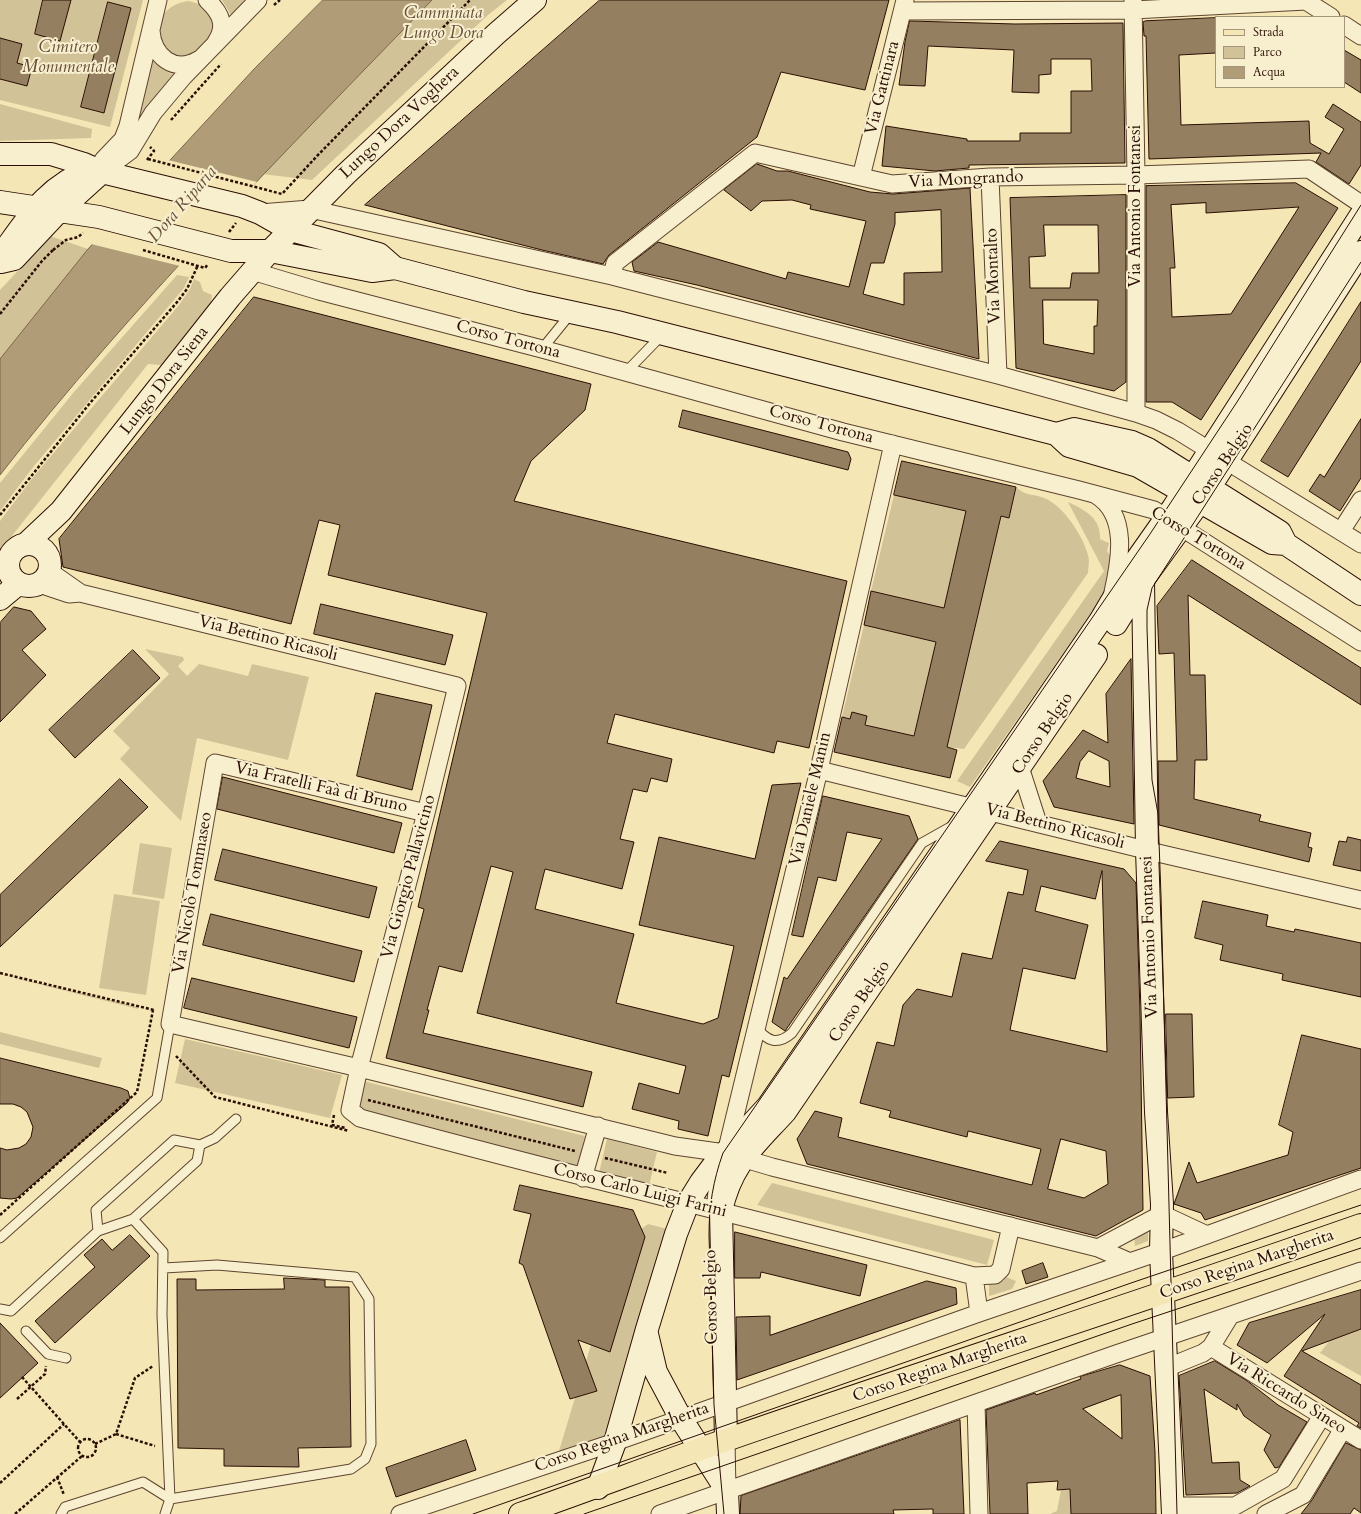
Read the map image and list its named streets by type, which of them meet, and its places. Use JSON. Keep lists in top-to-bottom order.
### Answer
{
  "streets": {
    "main road": [
      "Lungo Dora Voghera",
      "Via Antonio Fontanesi",
      "Corso Tortona",
      "Lungo Dora Siena",
      "Corso Belgio",
      "Corso Regina Margherita"
    ],
    "street": [
      "Via Gattinara",
      "Via Mongrando",
      "Via Montalto",
      "Via Bettino Ricasoli",
      "Via Fratelli Faà di Bruno",
      "Via Daniele Manin",
      "Via Giorgio Pallavicino",
      "Via Nicolò Tommaseo",
      "Corso Carlo Luigi Farini",
      "Via Riccardo Sineo"
    ]
  },
  "crossings": [
    ["Via Gattinara", "Via Mongrando"],
    ["Lungo Dora Voghera", "Corso Tortona"],
    ["Lungo Dora Voghera", "Lungo Dora Siena"],
    ["Via Mongrando", "Via Antonio Fontanesi"],
    ["Via Mongrando", "Via Montalto"],
    ["Via Antonio Fontanesi", "Corso Belgio"],
    ["Via Antonio Fontanesi", "Via Bettino Ricasoli"],
    ["Via Antonio Fontanesi", "Corso Regina Margherita"],
    ["Corso Tortona", "Lungo Dora Siena"],
    ["Corso Tortona", "Corso Belgio"],
    ["Corso Tortona", "Via Daniele Manin"],
    ["Lungo Dora Siena", "Via Bettino Ricasoli"],
    ["Corso Belgio", "Via Bettino Ricasoli"],
    ["Corso Belgio", "Via Daniele Manin"],
    ["Corso Belgio", "Corso Carlo Luigi Farini"],
    ["Corso Belgio", "Corso Regina Margherita"],
    ["Via Bettino Ricasoli", "Via Daniele Manin"],
    ["Via Bettino Ricasoli", "Via Giorgio Pallavicino"],
    ["Via Fratelli Faà di Bruno", "Via Giorgio Pallavicino"],
    ["Via Fratelli Faà di Bruno", "Via Nicolò Tommaseo"],
    ["Via Giorgio Pallavicino", "Corso Carlo Luigi Farini"]
  ],
  "water": ["Dora Riparia"],
  "parks": ["Camminata Lungo Dora", "Cimitero Monumentale"],
  "legend": ["Strada", "Parco", "Acqua"]
}
